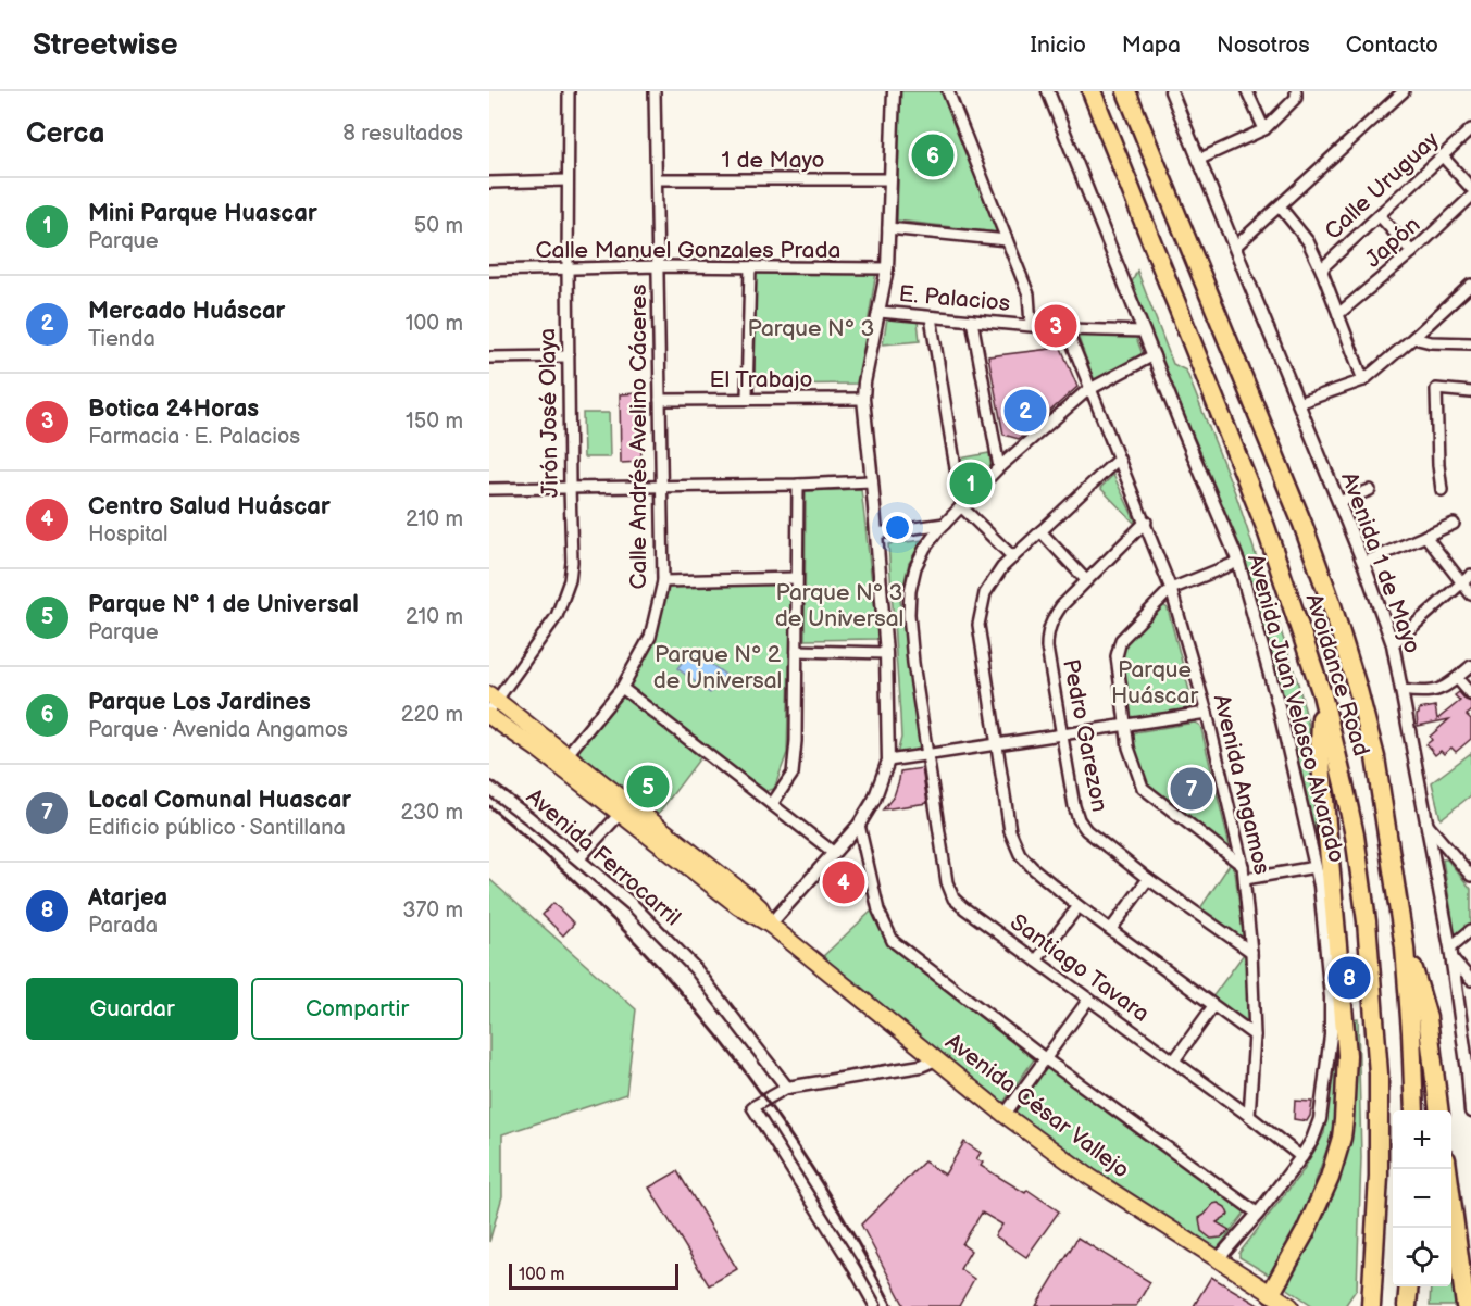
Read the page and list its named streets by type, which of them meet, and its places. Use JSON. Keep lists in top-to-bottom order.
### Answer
{
  "streets": {
    "highway": ["Avoidance Road"],
    "main road": ["Avenida César Vallejo"],
    "street": [
      "1 de Mayo",
      "Calle Uruguay",
      "Japón",
      "Calle Manuel Gonzales Prada",
      "E. Palacios",
      "El Trabajo",
      "Jirón José Olaya",
      "Calle Andrés Avelino Cáceres",
      "Avenida 1 de Mayo",
      "Avenida Juan Velasco Alvarado",
      "Pedro Garezon",
      "Avenida Angamos",
      "Avenida Ferrocarril",
      "Santiago Tavara"
    ]
  },
  "crossings": [
    ["1 de Mayo", "Calle Andrés Avelino Cáceres"],
    ["Calle Manuel Gonzales Prada", "Jirón José Olaya"],
    ["Calle Manuel Gonzales Prada", "Calle Andrés Avelino Cáceres"],
    ["E. Palacios", "Avenida Juan Velasco Alvarado"],
    ["E. Palacios", "Avenida Angamos"],
    ["El Trabajo", "Calle Andrés Avelino Cáceres"],
    ["Jirón José Olaya", "Avenida César Vallejo"],
    ["Calle Andrés Avelino Cáceres", "Avenida César Vallejo"],
    ["Avenida Juan Velasco Alvarado", "Santiago Tavara"],
    ["Avenida Juan Velasco Alvarado", "Avenida César Vallejo"],
    ["Pedro Garezon", "Avenida Angamos"],
    ["Avenida Angamos", "Santiago Tavara"]
  ],
  "parks": [
    "Parque Nº 3",
    "Parque Nº 3 de Universal",
    "Parque Nº 2 de Universal",
    "Parque Huáscar"
  ],
  "scale_bar": "100 m",
  "page": {
    "header": "Streetwise",
    "nav": [
      "Inicio",
      "Mapa",
      "Nosotros",
      "Contacto"
    ],
    "heading": ["Cerca", "8 resultados"],
    "pins": [
      "6",
      "3",
      "2",
      "1",
      "5",
      "7",
      "4",
      "8"
    ],
    "list": [
      {
        "mark": "1",
        "name": "Mini Parque Huascar",
        "note": "Parque",
        "value": "50 m"
      },
      {
        "mark": "2",
        "name": "Mercado Huáscar",
        "note": "Tienda",
        "value": "100 m"
      },
      {
        "mark": "3",
        "name": "Botica 24Horas",
        "note": "Farmacia · E. Palacios",
        "value": "150 m"
      },
      {
        "mark": "4",
        "name": "Centro Salud Huáscar",
        "note": "Hospital",
        "value": "210 m"
      },
      {
        "mark": "5",
        "name": "Parque Nº 1 de Universal",
        "note": "Parque",
        "value": "210 m"
      },
      {
        "mark": "6",
        "name": "Parque Los Jardines",
        "note": "Parque · Avenida Angamos",
        "value": "220 m"
      },
      {
        "mark": "7",
        "name": "Local Comunal Huascar",
        "note": "Edificio público · Santillana",
        "value": "230 m"
      },
      {
        "mark": "8",
        "name": "Atarjea",
        "note": "Parada",
        "value": "370 m"
      }
    ],
    "buttons": ["Guardar", "Compartir"],
    "map_buttons": ["+", "−"],
    "scale": "100 m"
  }
}
